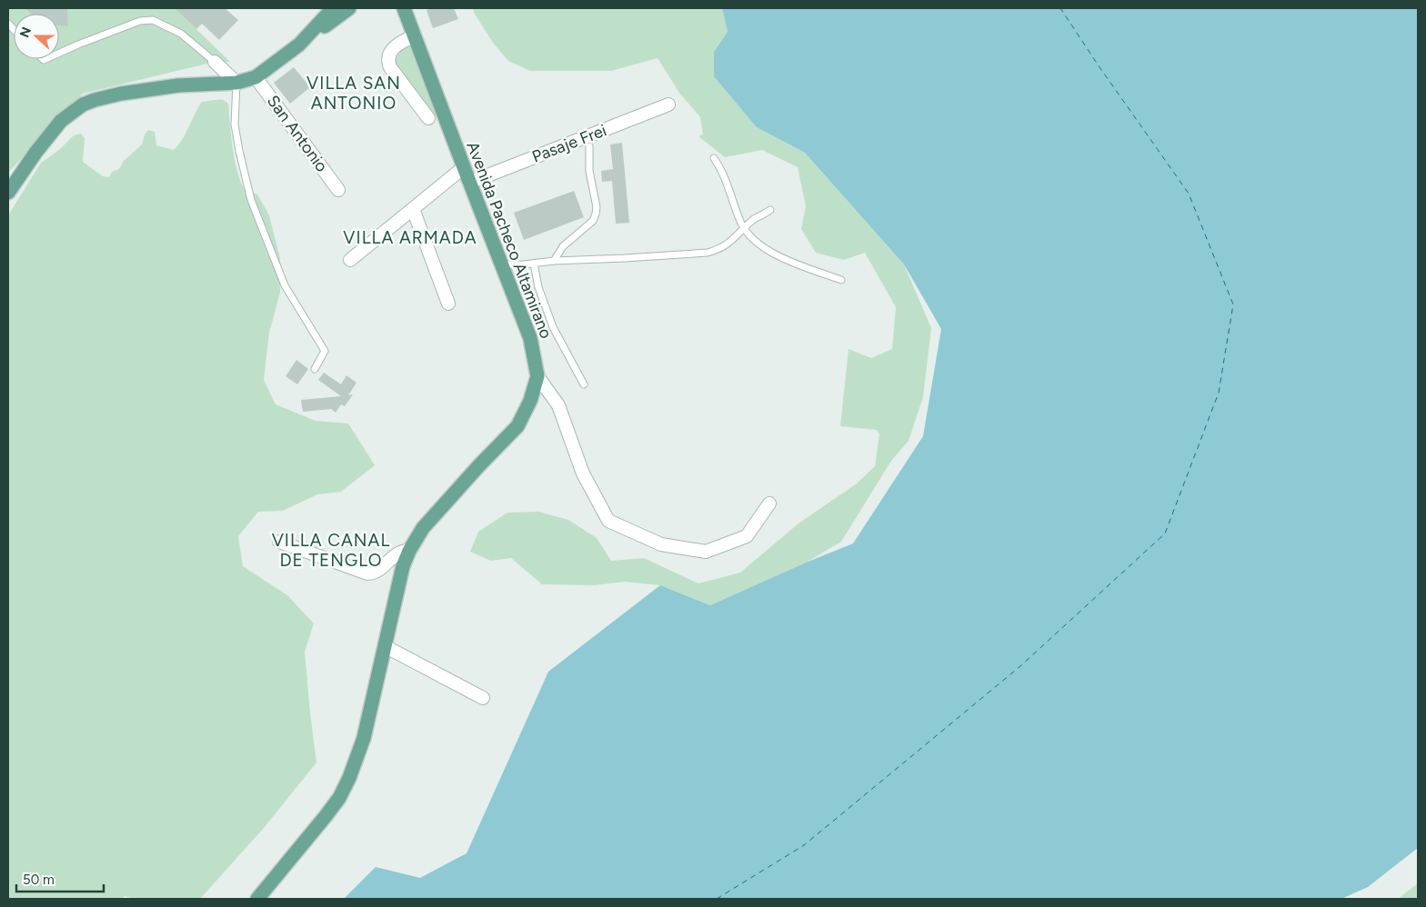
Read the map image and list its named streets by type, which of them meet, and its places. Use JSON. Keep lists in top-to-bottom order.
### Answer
{
  "streets": {
    "main road": ["Avenida Pacheco Altamirano"],
    "street": ["San Antonio", "Pasaje Frei"]
  },
  "crossings": [
    ["Pasaje Frei", "Avenida Pacheco Altamirano"]
  ],
  "districts": ["VILLA SAN ANTONIO", "VILLA ARMADA", "VILLA CANAL DE TENGLO"],
  "scale_bar": "50 m",
  "north": "left"
}
